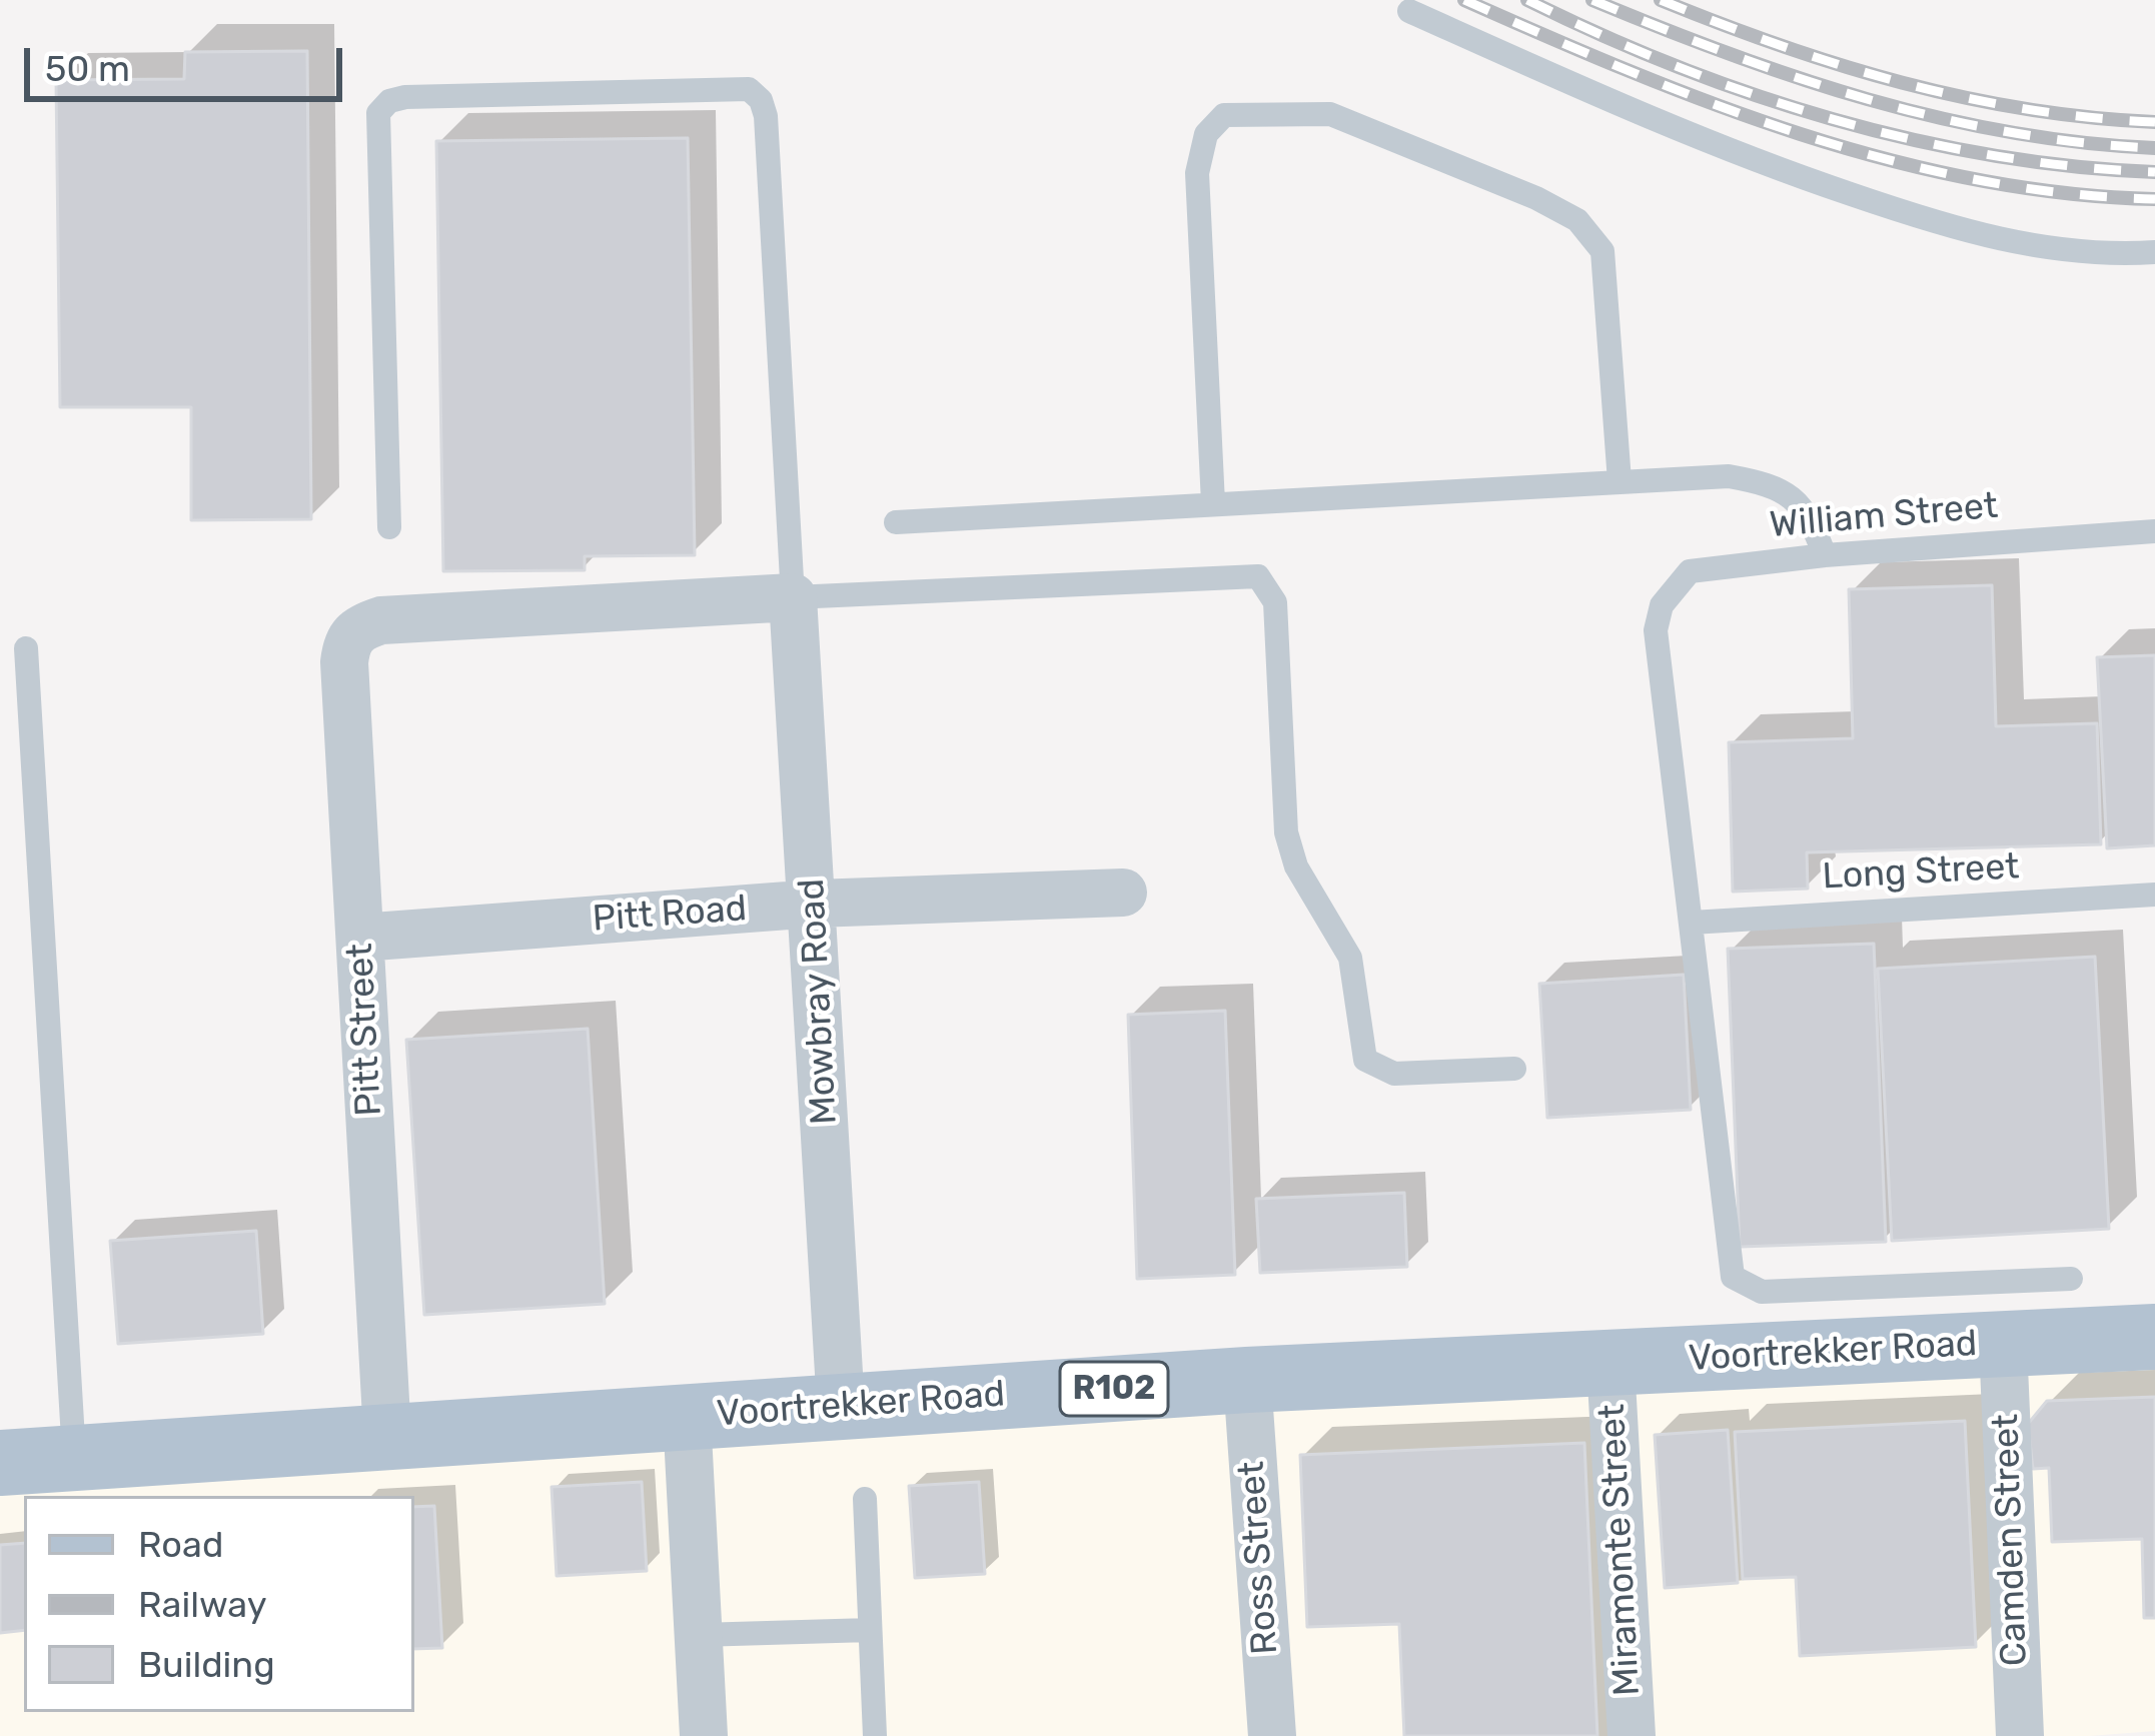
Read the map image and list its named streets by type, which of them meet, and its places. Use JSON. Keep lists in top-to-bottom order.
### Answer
{
  "streets": {
    "main road": ["Voortrekker Road", "R102"],
    "street": [
      "Pitt Road",
      "Mowbray Road",
      "Pitt Street",
      "Camden Street",
      "Miramonte Street",
      "Ross Street"
    ],
    "lane": ["William Street", "Long Street"]
  },
  "crossings": [
    ["William Street", "Long Street"],
    ["Pitt Road", "Mowbray Road"],
    ["Pitt Road", "Pitt Street"],
    ["Mowbray Road", "Pitt Street"],
    ["Mowbray Road", "Voortrekker Road"],
    ["Pitt Street", "Voortrekker Road"],
    ["Voortrekker Road", "Camden Street"],
    ["Voortrekker Road", "Miramonte Street"],
    ["Voortrekker Road", "Ross Street"]
  ],
  "legend": ["Road", "Railway", "Building"],
  "scale_bar": "50 m"
}
